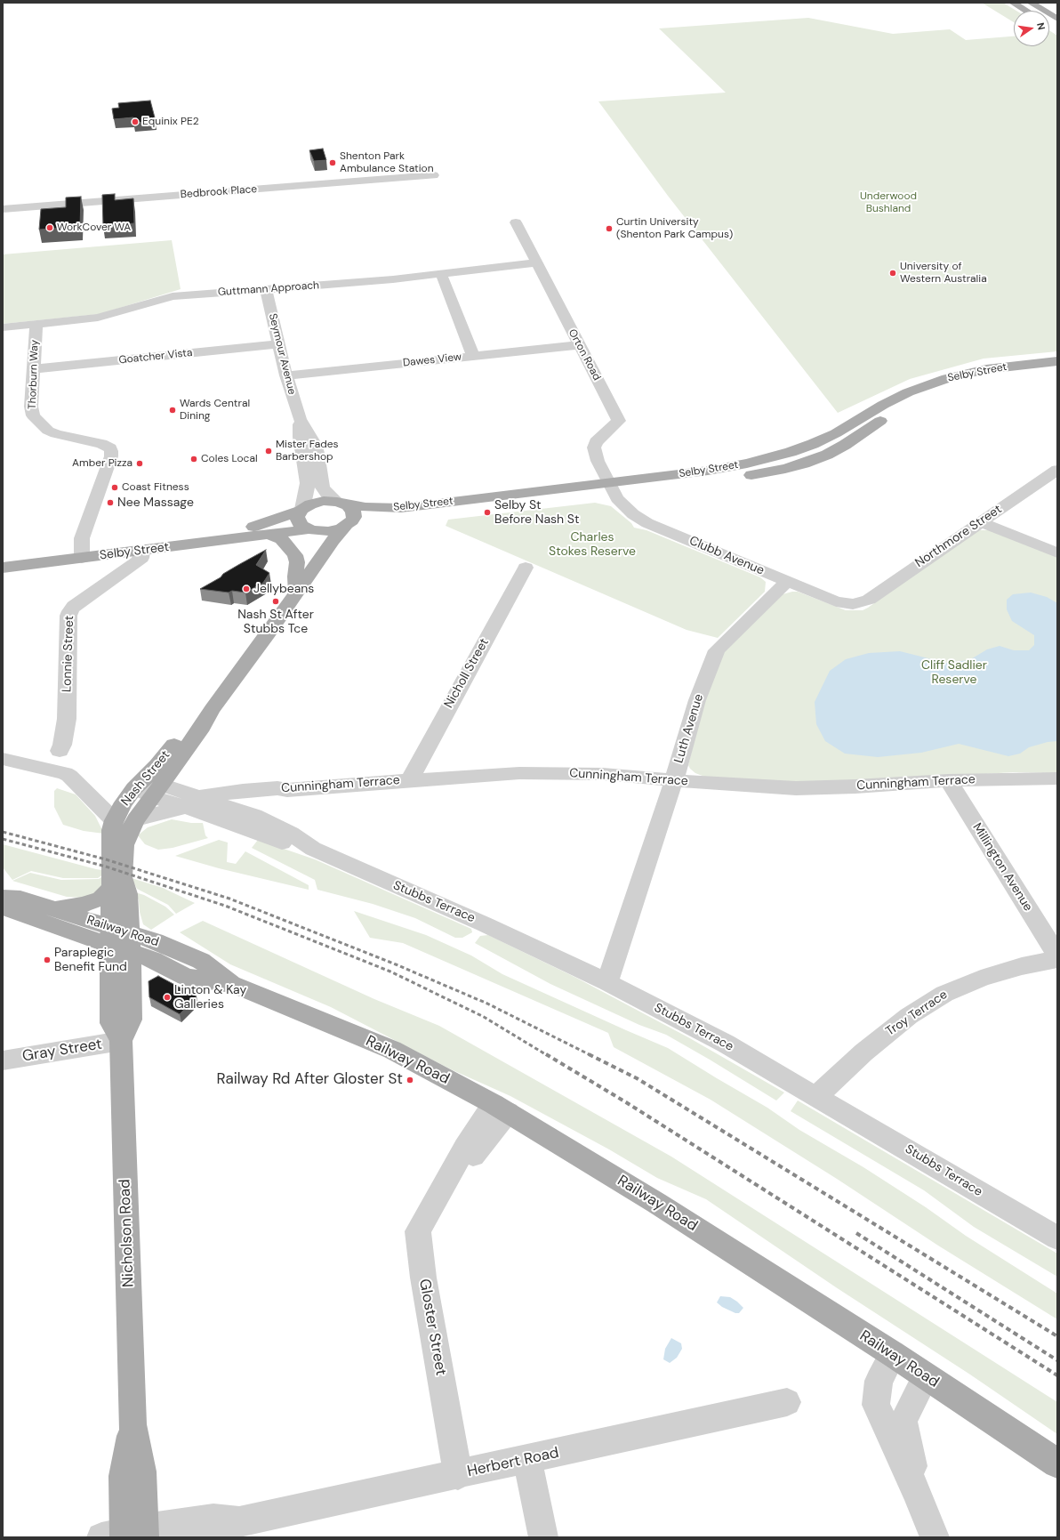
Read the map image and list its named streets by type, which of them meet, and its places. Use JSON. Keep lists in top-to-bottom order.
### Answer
{
  "streets": {
    "main road": [
      "Selby Street",
      "Nash Street",
      "Railway Road",
      "Nicholson Road"
    ],
    "street": [
      "Bedbrook Place",
      "Guttmann Approach",
      "Seymour Avenue",
      "Orton Road",
      "Goatcher Vista",
      "Dawes View",
      "Thorburn Way",
      "Northmore Street",
      "Clubb Avenue",
      "Lonnie Street",
      "Nicholl Street",
      "Luth Avenue",
      "Cunningham Terrace",
      "Millington Avenue",
      "Stubbs Terrace",
      "Troy Terrace",
      "Gray Street",
      "Gloster Street",
      "Herbert Road"
    ]
  },
  "crossings": [
    ["Guttmann Approach", "Seymour Avenue"],
    ["Guttmann Approach", "Orton Road"],
    ["Guttmann Approach", "Thorburn Way"],
    ["Seymour Avenue", "Goatcher Vista"],
    ["Seymour Avenue", "Dawes View"],
    ["Seymour Avenue", "Selby Street"],
    ["Orton Road", "Dawes View"],
    ["Orton Road", "Selby Street"],
    ["Orton Road", "Clubb Avenue"],
    ["Goatcher Vista", "Thorburn Way"],
    ["Selby Street", "Thorburn Way"],
    ["Selby Street", "Clubb Avenue"],
    ["Selby Street", "Lonnie Street"],
    ["Selby Street", "Nash Street"],
    ["Northmore Street", "Clubb Avenue"],
    ["Clubb Avenue", "Luth Avenue"],
    ["Nicholl Street", "Cunningham Terrace"],
    ["Luth Avenue", "Cunningham Terrace"],
    ["Luth Avenue", "Stubbs Terrace"],
    ["Cunningham Terrace", "Millington Avenue"],
    ["Cunningham Terrace", "Stubbs Terrace"],
    ["Nash Street", "Stubbs Terrace"],
    ["Nash Street", "Railway Road"],
    ["Nash Street", "Nicholson Road"],
    ["Stubbs Terrace", "Troy Terrace"],
    ["Railway Road", "Nicholson Road"],
    ["Railway Road", "Gloster Street"],
    ["Gray Street", "Nicholson Road"],
    ["Nicholson Road", "Herbert Road"],
    ["Gloster Street", "Herbert Road"]
  ],
  "parks": ["Underwood Bushland", "Charles Stokes Reserve", "Cliff Sadlier Reserve"],
  "places": [
    "Equinix PE2",
    "Shenton Park Ambulance Station",
    "WorkCover WA",
    "Curtin University (Shenton Park Campus)",
    "University of Western Australia",
    "Wards Central Dining",
    "Mister Fades Barbershop",
    "Coles Local",
    "Amber Pizza",
    "Coast Fitness",
    "Nee Massage",
    "Selby St Before Nash St",
    "Jellybeans",
    "Nash St After Stubbs Tce",
    "Paraplegic Benefit Fund",
    "Linton & Kay Galleries",
    "Railway Rd After Gloster St"
  ],
  "north": "right"
}
